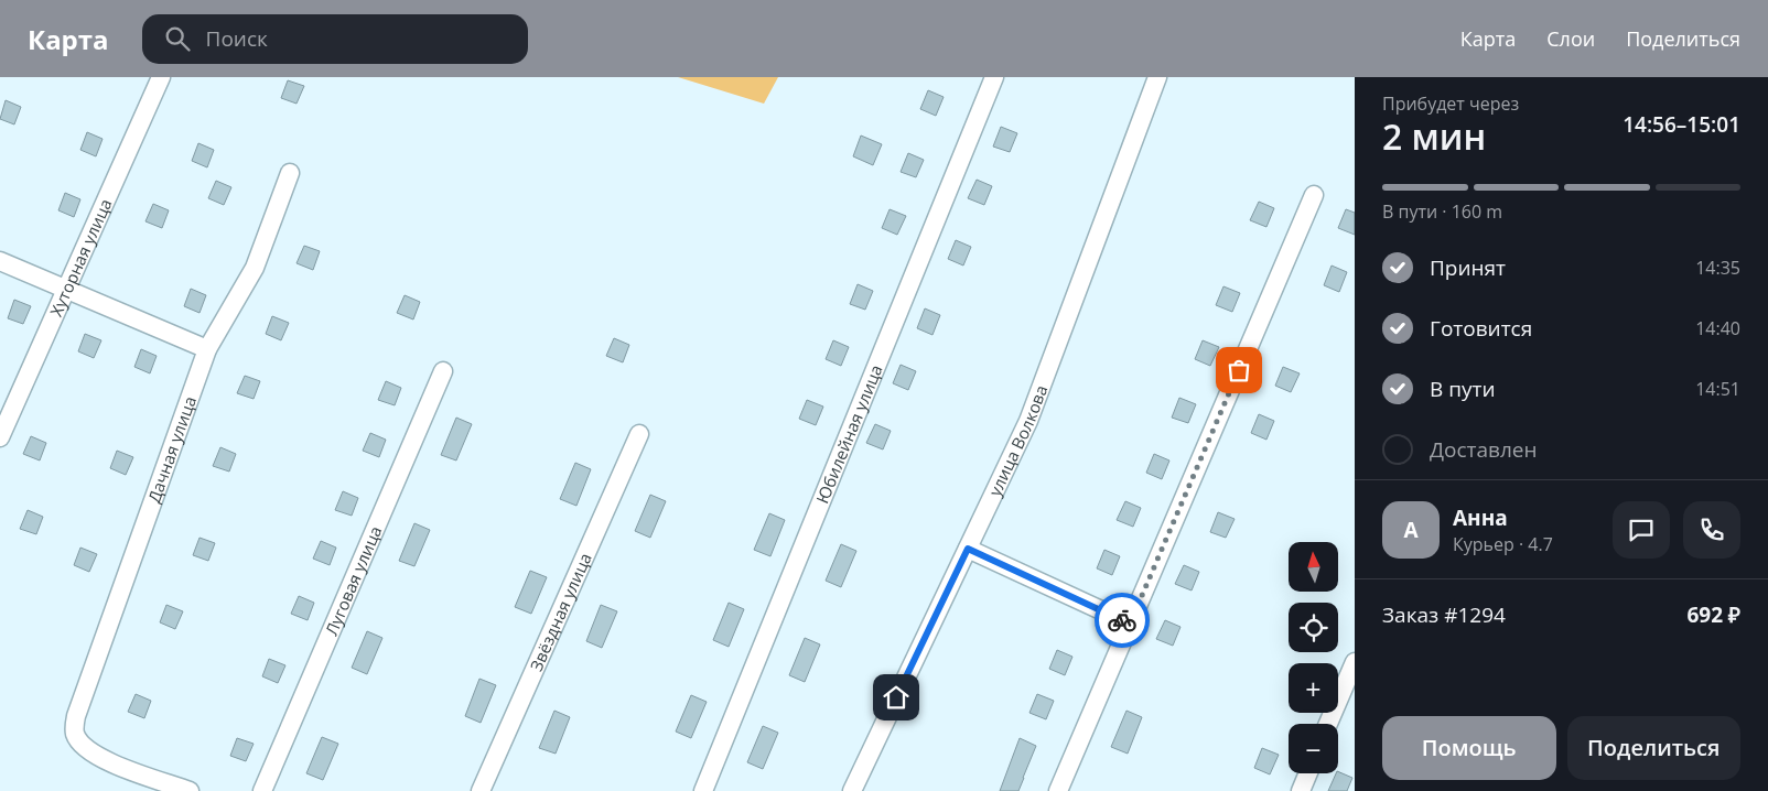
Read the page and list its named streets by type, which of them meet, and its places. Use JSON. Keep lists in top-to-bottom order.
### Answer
{
  "streets": {
    "street": [
      "Хуторная улица",
      "Юбилейная улица",
      "улица Волкова",
      "Дачная улица",
      "Луговая улица",
      "Звёздная улица"
    ]
  },
  "north": "top",
  "page": {
    "header": "Карта",
    "search": "Поиск",
    "nav": ["Карта", "Слои", "Поделиться"],
    "heading": ["2 мин", "Прибудет через", "14:56–15:01"],
    "panel": [
      "Анна",
      "Курьер · 4.7",
      "Заказ #1294",
      "692 ₽"
    ],
    "bar": "В пути · 160 m",
    "list": [
      ["Принят", "14:35"],
      ["Готовится", "14:40"],
      ["В пути", "14:51"],
      "Доставлен"
    ],
    "round": "А",
    "map_buttons": ["+", "−"],
    "buttons": ["Помощь", "Поделиться"]
  }
}
